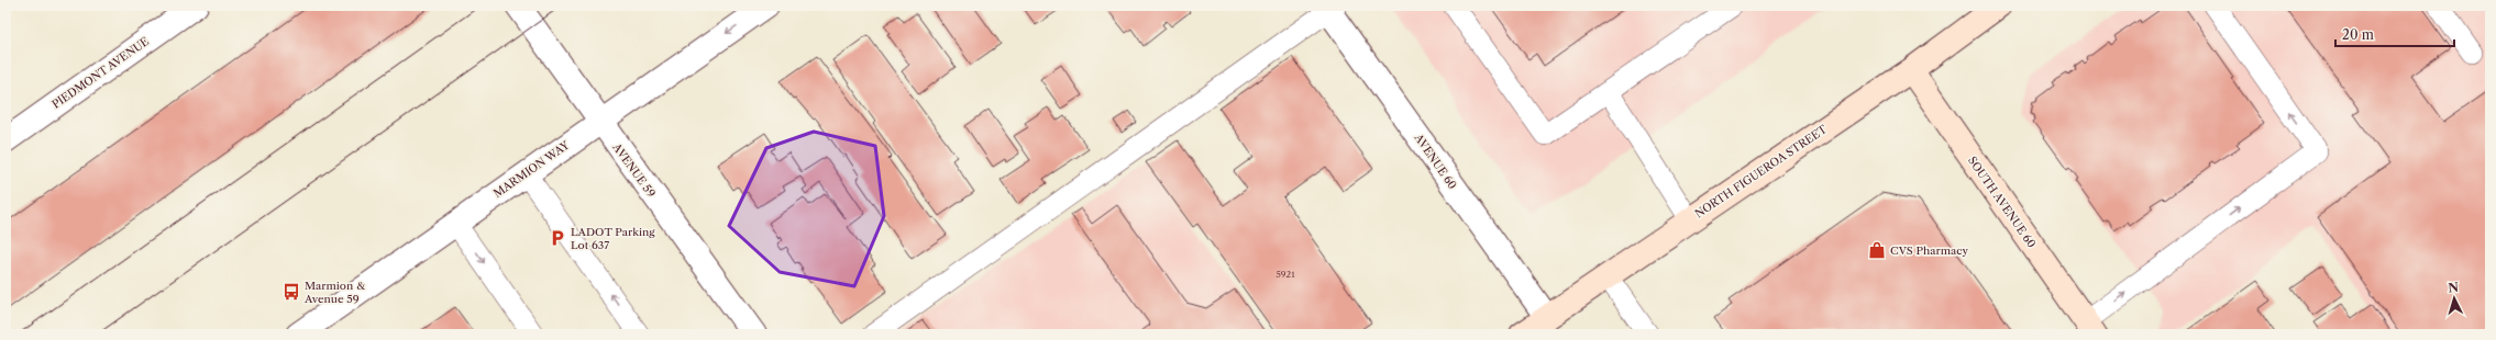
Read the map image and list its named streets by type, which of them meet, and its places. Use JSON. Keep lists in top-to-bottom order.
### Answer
{
  "streets": {
    "main road": ["NORTH FIGUEROA STREET", "SOUTH AVENUE 60"],
    "street": [
      "PIEDMONT AVENUE",
      "AVENUE 60",
      "MARMION WAY",
      "AVENUE 59"
    ]
  },
  "crossings": [
    ["AVENUE 60", "NORTH FIGUEROA STREET"],
    ["MARMION WAY", "AVENUE 59"],
    ["NORTH FIGUEROA STREET", "SOUTH AVENUE 60"]
  ],
  "one_way": ["MARMION WAY"],
  "places": {
    "parking": ["LADOT Parking Lot 637"],
    "shop": ["CVS Pharmacy"],
    "bus stop": ["Marmion & Avenue 59"]
  },
  "house_numbers": ["5921"],
  "scale_bar": "20 m",
  "north": "top"
}
